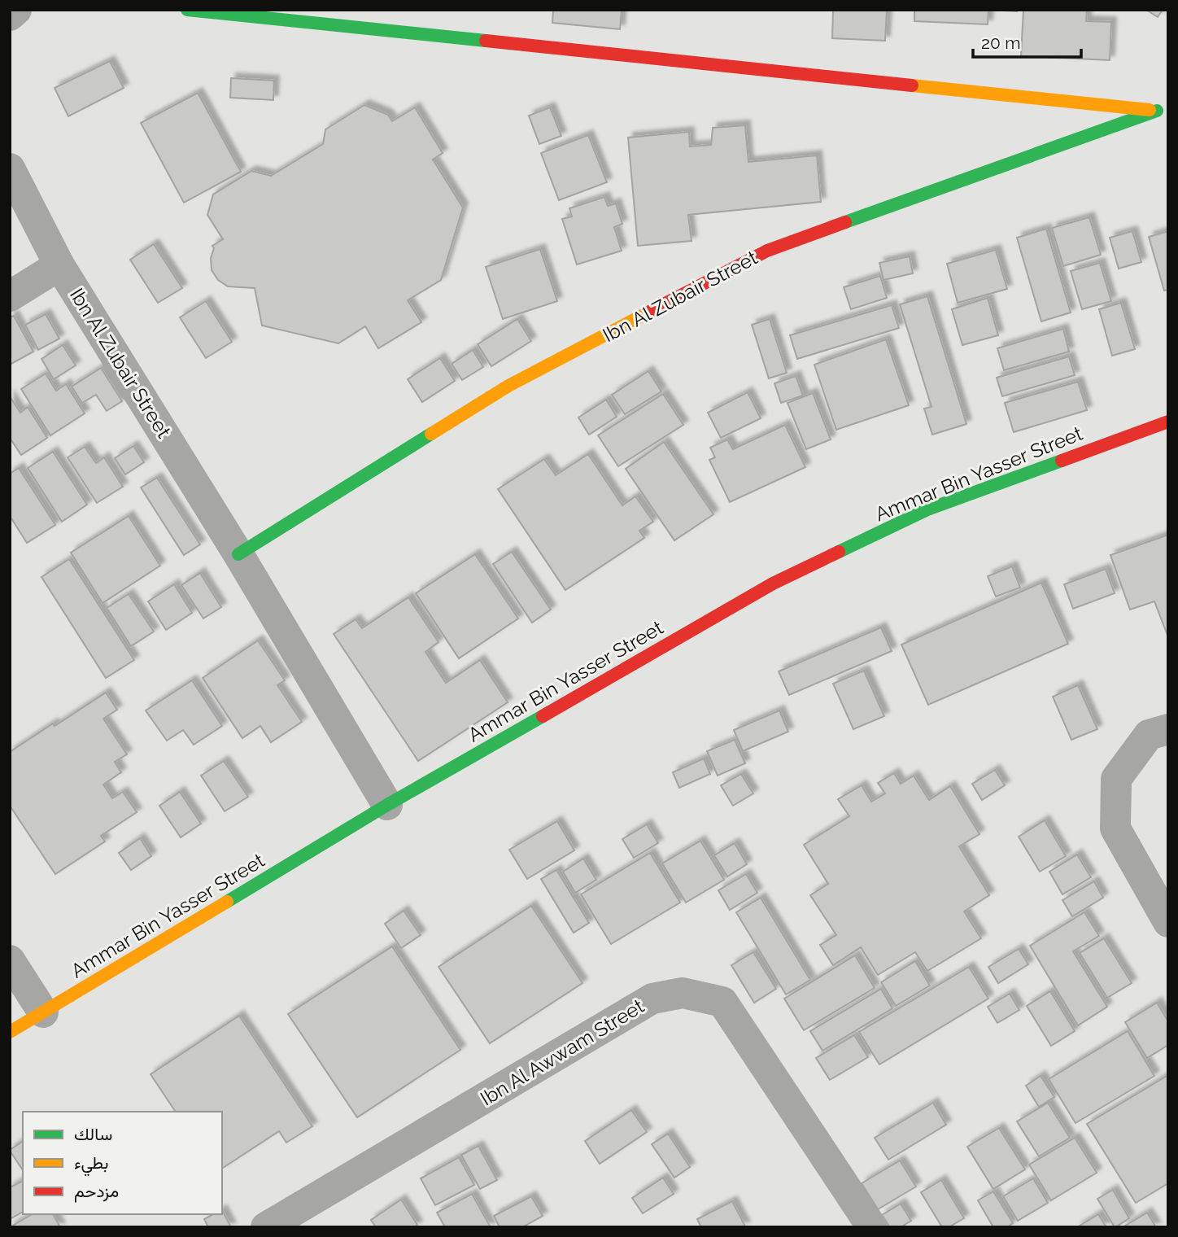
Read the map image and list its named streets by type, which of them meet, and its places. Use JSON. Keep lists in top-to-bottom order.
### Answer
{
  "streets": {
    "street": ["Ibn Al Zubair Street", "Ammar Bin Yasser Street", "Ibn Al Awwam Street"]
  },
  "crossings": [
    ["Ibn Al Zubair Street", "Ammar Bin Yasser Street"]
  ],
  "legend": ["سالك", "بطيء", "مزدحم"],
  "scale_bar": "20 m"
}
